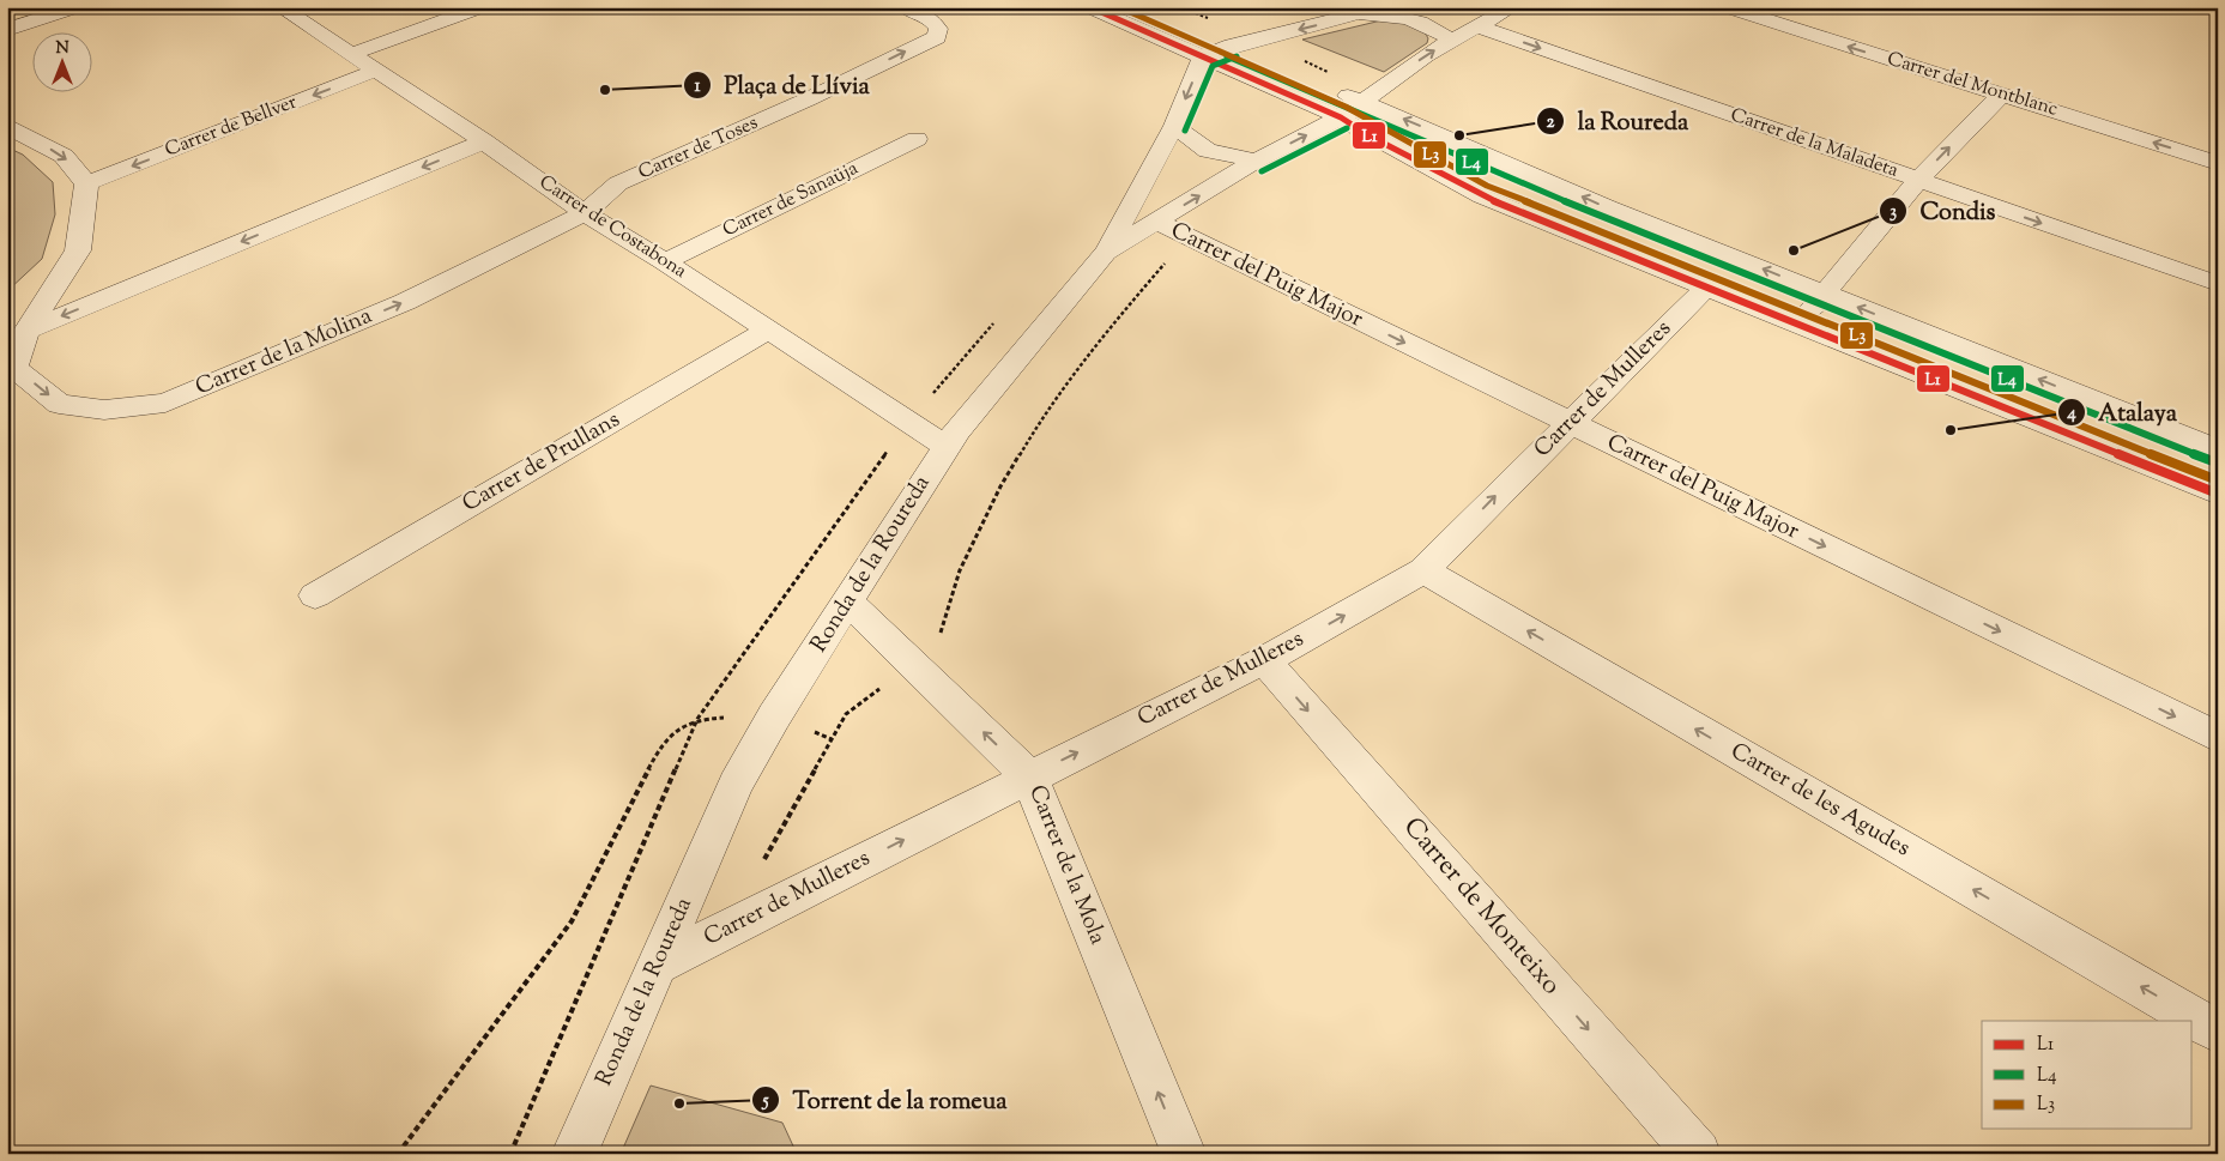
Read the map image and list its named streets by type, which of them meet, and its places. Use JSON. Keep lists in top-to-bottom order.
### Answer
{
  "streets": {
    "street": [
      "Carrer del Montblanc",
      "Carrer de Bellver",
      "Carrer de la Maladeta",
      "Carrer de Toses",
      "Carrer de Sanaüja",
      "Carrer de Costabona",
      "Carrer del Puig Major",
      "Carrer de la Molina",
      "Carrer de Mulleres",
      "Carrer de Prullans",
      "Ronda de la Roureda",
      "Carrer de les Agudes",
      "Carrer de la Mola",
      "Carrer de Monteixo"
    ]
  },
  "crossings": [
    ["Carrer de Bellver", "Carrer de Costabona"],
    ["Carrer de Bellver", "Carrer de la Molina"],
    ["Carrer de la Maladeta", "Ronda de la Roureda"],
    ["Carrer de Toses", "Carrer de Costabona"],
    ["Carrer de Toses", "Carrer de la Molina"],
    ["Carrer de Sanaüja", "Carrer de Costabona"],
    ["Carrer de Costabona", "Carrer de la Molina"],
    ["Carrer de Costabona", "Carrer de Prullans"],
    ["Carrer de Costabona", "Ronda de la Roureda"],
    ["Carrer del Puig Major", "Carrer de Mulleres"],
    ["Carrer del Puig Major", "Ronda de la Roureda"],
    ["Carrer de Mulleres", "Ronda de la Roureda"],
    ["Carrer de Mulleres", "Carrer de les Agudes"],
    ["Carrer de Mulleres", "Carrer de la Mola"],
    ["Carrer de Mulleres", "Carrer de Monteixo"],
    ["Ronda de la Roureda", "Carrer de la Mola"]
  ],
  "one_way": [
    "Carrer de Toses",
    "Carrer de Mulleres",
    "Carrer de les Agudes",
    "Carrer de la Mola",
    "Carrer de Monteixo"
  ],
  "places": [
    "Plaça de Llívia",
    "la Roureda",
    "Condis",
    "Atalaya",
    "Torrent de la romeua"
  ],
  "lines": ["transit line L1", "transit line L3", "transit line L4"],
  "legend": ["L1", "L4", "L3"],
  "north": "top"
}
